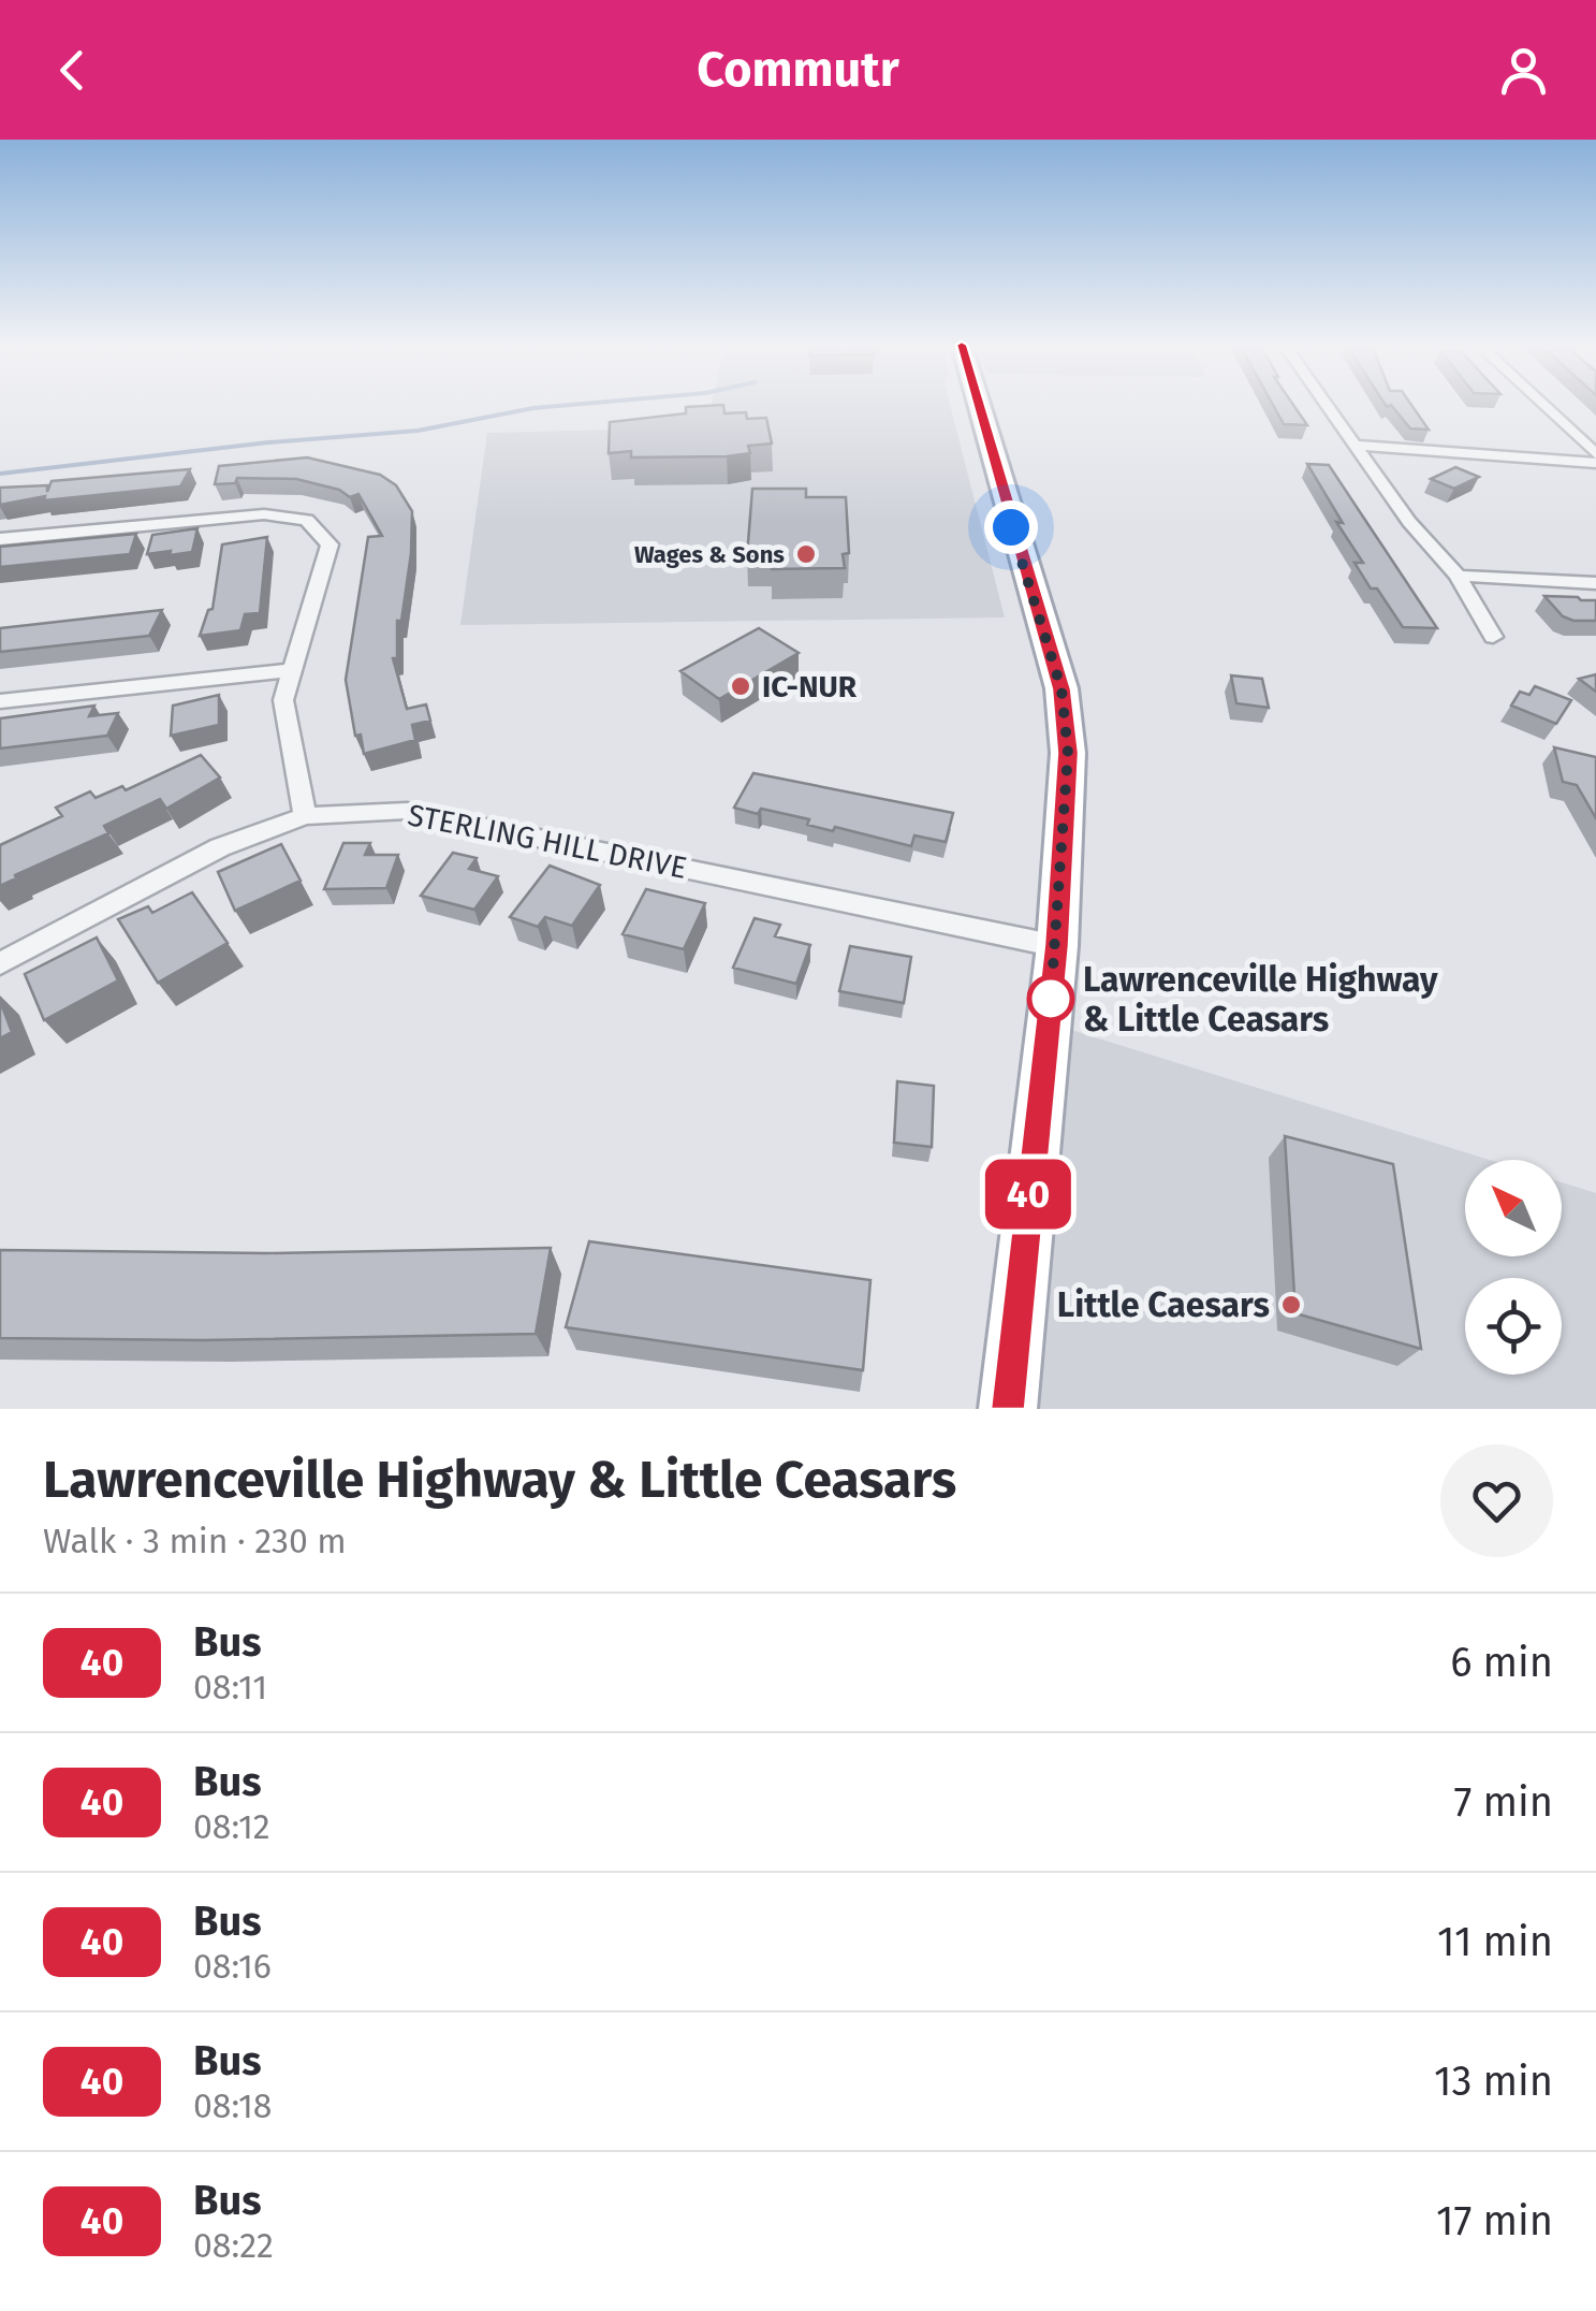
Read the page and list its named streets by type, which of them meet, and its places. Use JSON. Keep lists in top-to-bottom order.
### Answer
{
  "streets": {
    "street": ["STERLING HILL DRIVE"]
  },
  "places": [
    "Wages & Sons",
    "IC-NUR",
    "Lawrenceville Highway & Little Ceasars",
    "Little Caesars"
  ],
  "lines": ["bus line 40"],
  "north": "top left",
  "page": {
    "header": "Commutr",
    "on_map": "40",
    "heading": ["Lawrenceville Highway & Little Ceasars", "Walk · 3 min · 230 m"],
    "list": [
      {
        "mark": "40",
        "name": "Bus",
        "note": "08:11",
        "value": "6 min"
      },
      {
        "mark": "40",
        "name": "Bus",
        "note": "08:12",
        "value": "7 min"
      },
      {
        "mark": "40",
        "name": "Bus",
        "note": "08:16",
        "value": "11 min"
      },
      {
        "mark": "40",
        "name": "Bus",
        "note": "08:18",
        "value": "13 min"
      },
      {
        "mark": "40",
        "name": "Bus",
        "note": "08:22",
        "value": "17 min"
      }
    ]
  }
}
